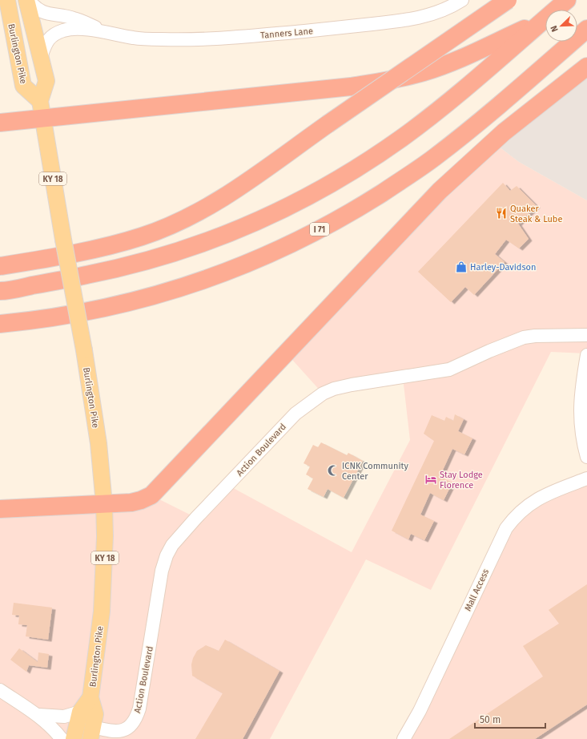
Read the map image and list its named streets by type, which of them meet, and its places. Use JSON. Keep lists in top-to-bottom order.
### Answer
{
  "streets": {
    "highway": ["I 71"],
    "main road": ["Burlington Pike", "KY 18"],
    "street": ["Tanners Lane", "Action Boulevard", "Mall Access"]
  },
  "crossings": [
    ["Tanners Lane", "Burlington Pike"],
    ["Burlington Pike", "Action Boulevard"]
  ],
  "places": {
    "restaurant": ["Quaker Steak & Lube"],
    "shop": ["Harley-Davidson"],
    "mosque": ["ICNK Community Center"],
    "hotel": ["Stay Lodge Florence"]
  },
  "scale_bar": "50 m",
  "north": "bottom left"
}
